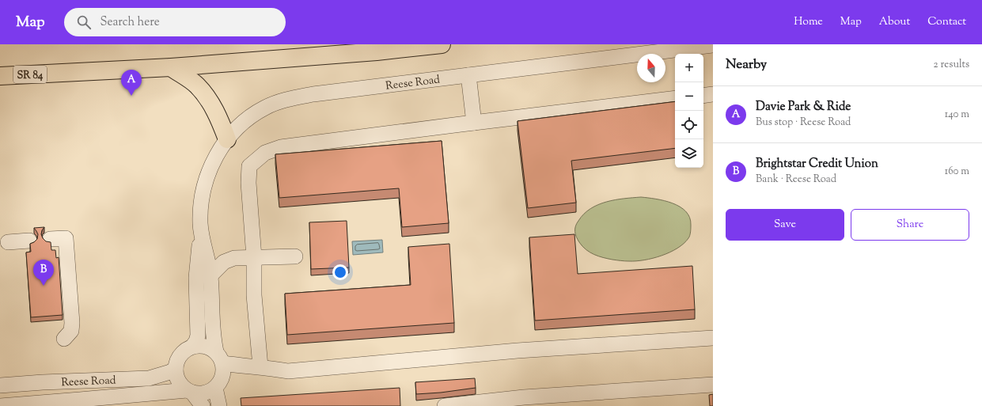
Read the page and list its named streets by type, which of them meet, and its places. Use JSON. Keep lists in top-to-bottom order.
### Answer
{
  "streets": {
    "main road": ["SR 84"],
    "street": ["Reese Road"]
  },
  "north": "top",
  "page": {
    "header": "Map",
    "search": "Search here",
    "nav": [
      "Home",
      "Map",
      "About",
      "Contact"
    ],
    "heading": ["Nearby", "2 results"],
    "map_buttons": ["+", "−"],
    "pins": ["A", "B"],
    "list": [
      {
        "mark": "A",
        "name": "Davie Park & Ride",
        "note": "Bus stop · Reese Road",
        "value": "140 m"
      },
      {
        "mark": "B",
        "name": "Brightstar Credit Union",
        "note": "Bank · Reese Road",
        "value": "160 m"
      }
    ],
    "buttons": ["Save", "Share"]
  }
}
